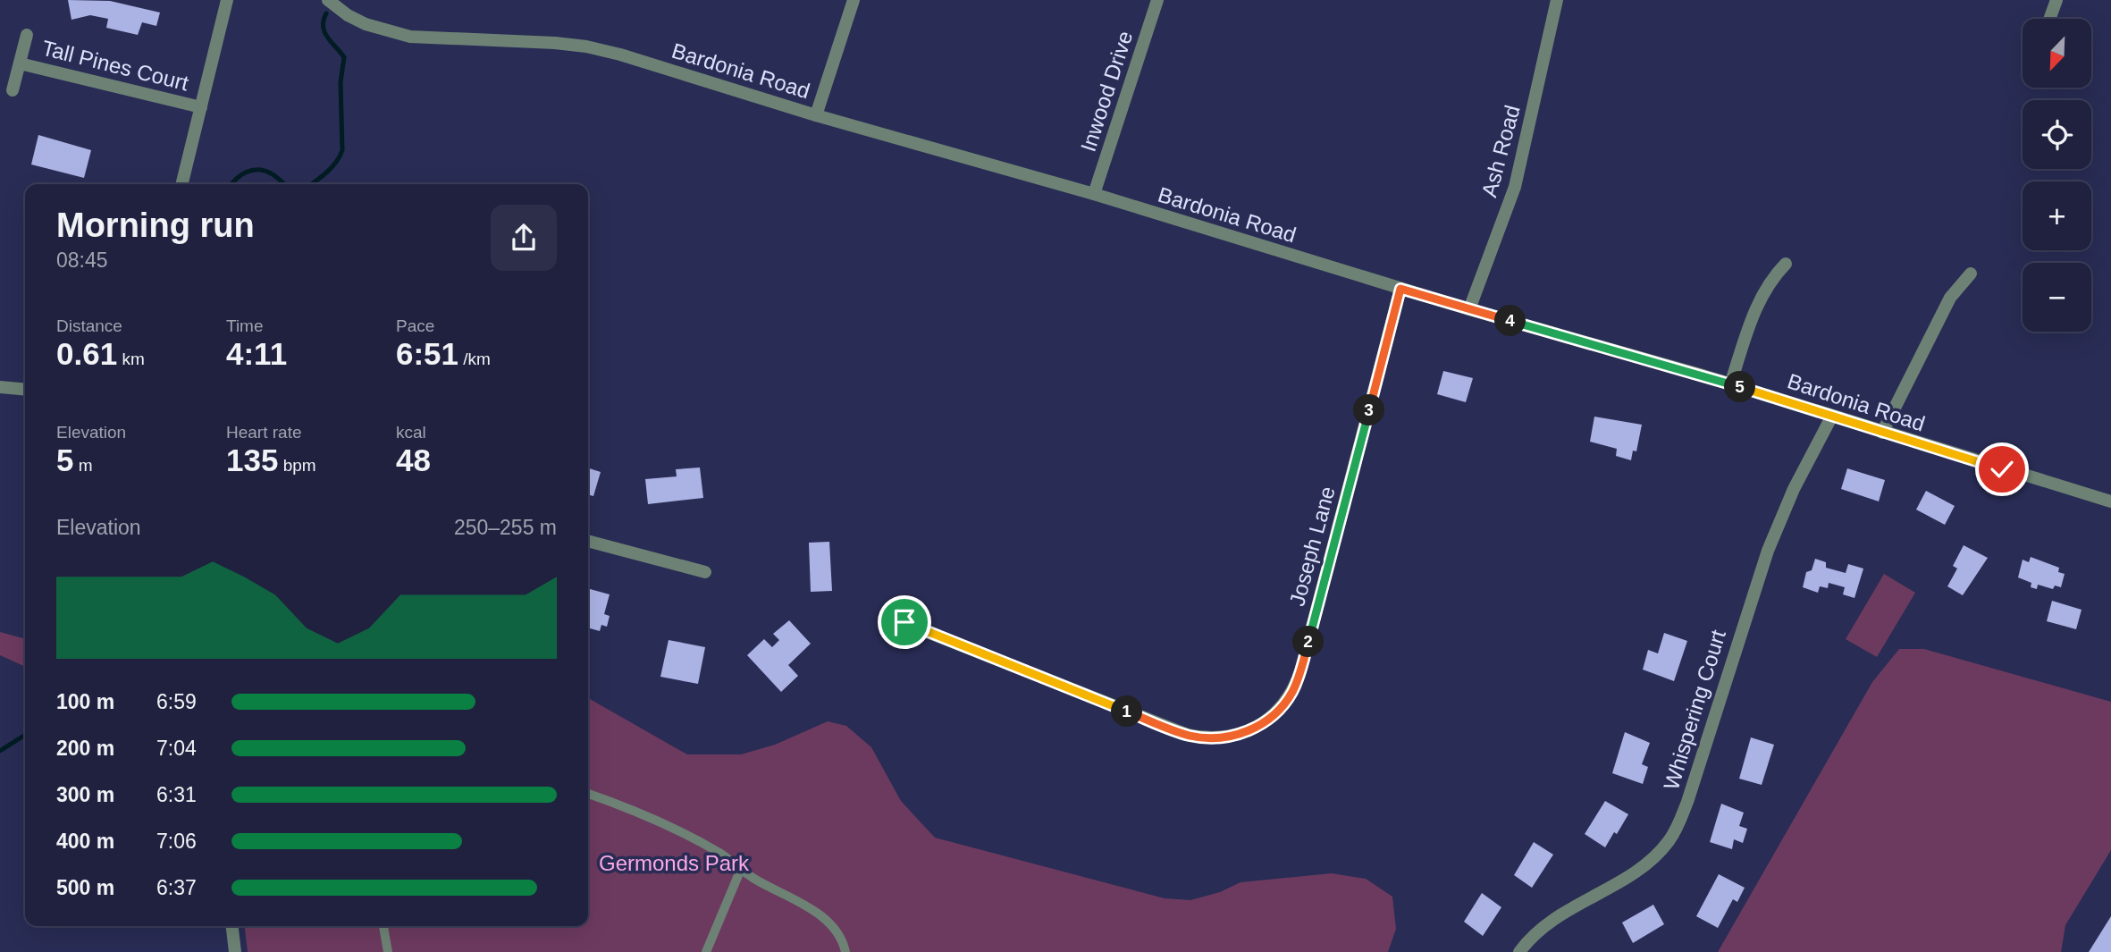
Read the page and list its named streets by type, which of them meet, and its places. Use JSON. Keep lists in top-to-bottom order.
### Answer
{
  "streets": {
    "street": [
      "Tall Pines Court",
      "Bardonia Road",
      "Inwood Drive",
      "Ash Road",
      "Joseph Lane",
      "Whispering Court"
    ]
  },
  "crossings": [
    ["Bardonia Road", "Inwood Drive"],
    ["Bardonia Road", "Ash Road"],
    ["Bardonia Road", "Joseph Lane"],
    ["Bardonia Road", "Whispering Court"]
  ],
  "parks": ["Germonds Park"],
  "north": "bottom left",
  "page": {
    "map_buttons": ["+", "−"],
    "heading": ["Morning run", "08:45"],
    "stats": [
      ["Distance", "0.61 km"],
      ["Time", "4:11"],
      ["Pace", "6:51 /km"],
      ["Elevation", "5 m"],
      ["Heart rate", "135 bpm"],
      ["kcal", "48"]
    ],
    "pins": [
      "4",
      "5",
      "3",
      "2",
      "1"
    ],
    "chart": ["Elevation", "250–255 m"],
    "list": [
      {
        "name": "100 m",
        "note": "6:59"
      },
      {
        "name": "200 m",
        "note": "7:04"
      },
      {
        "name": "300 m",
        "note": "6:31"
      },
      {
        "name": "400 m",
        "note": "7:06"
      },
      {
        "name": "500 m",
        "note": "6:37"
      }
    ]
  }
}
